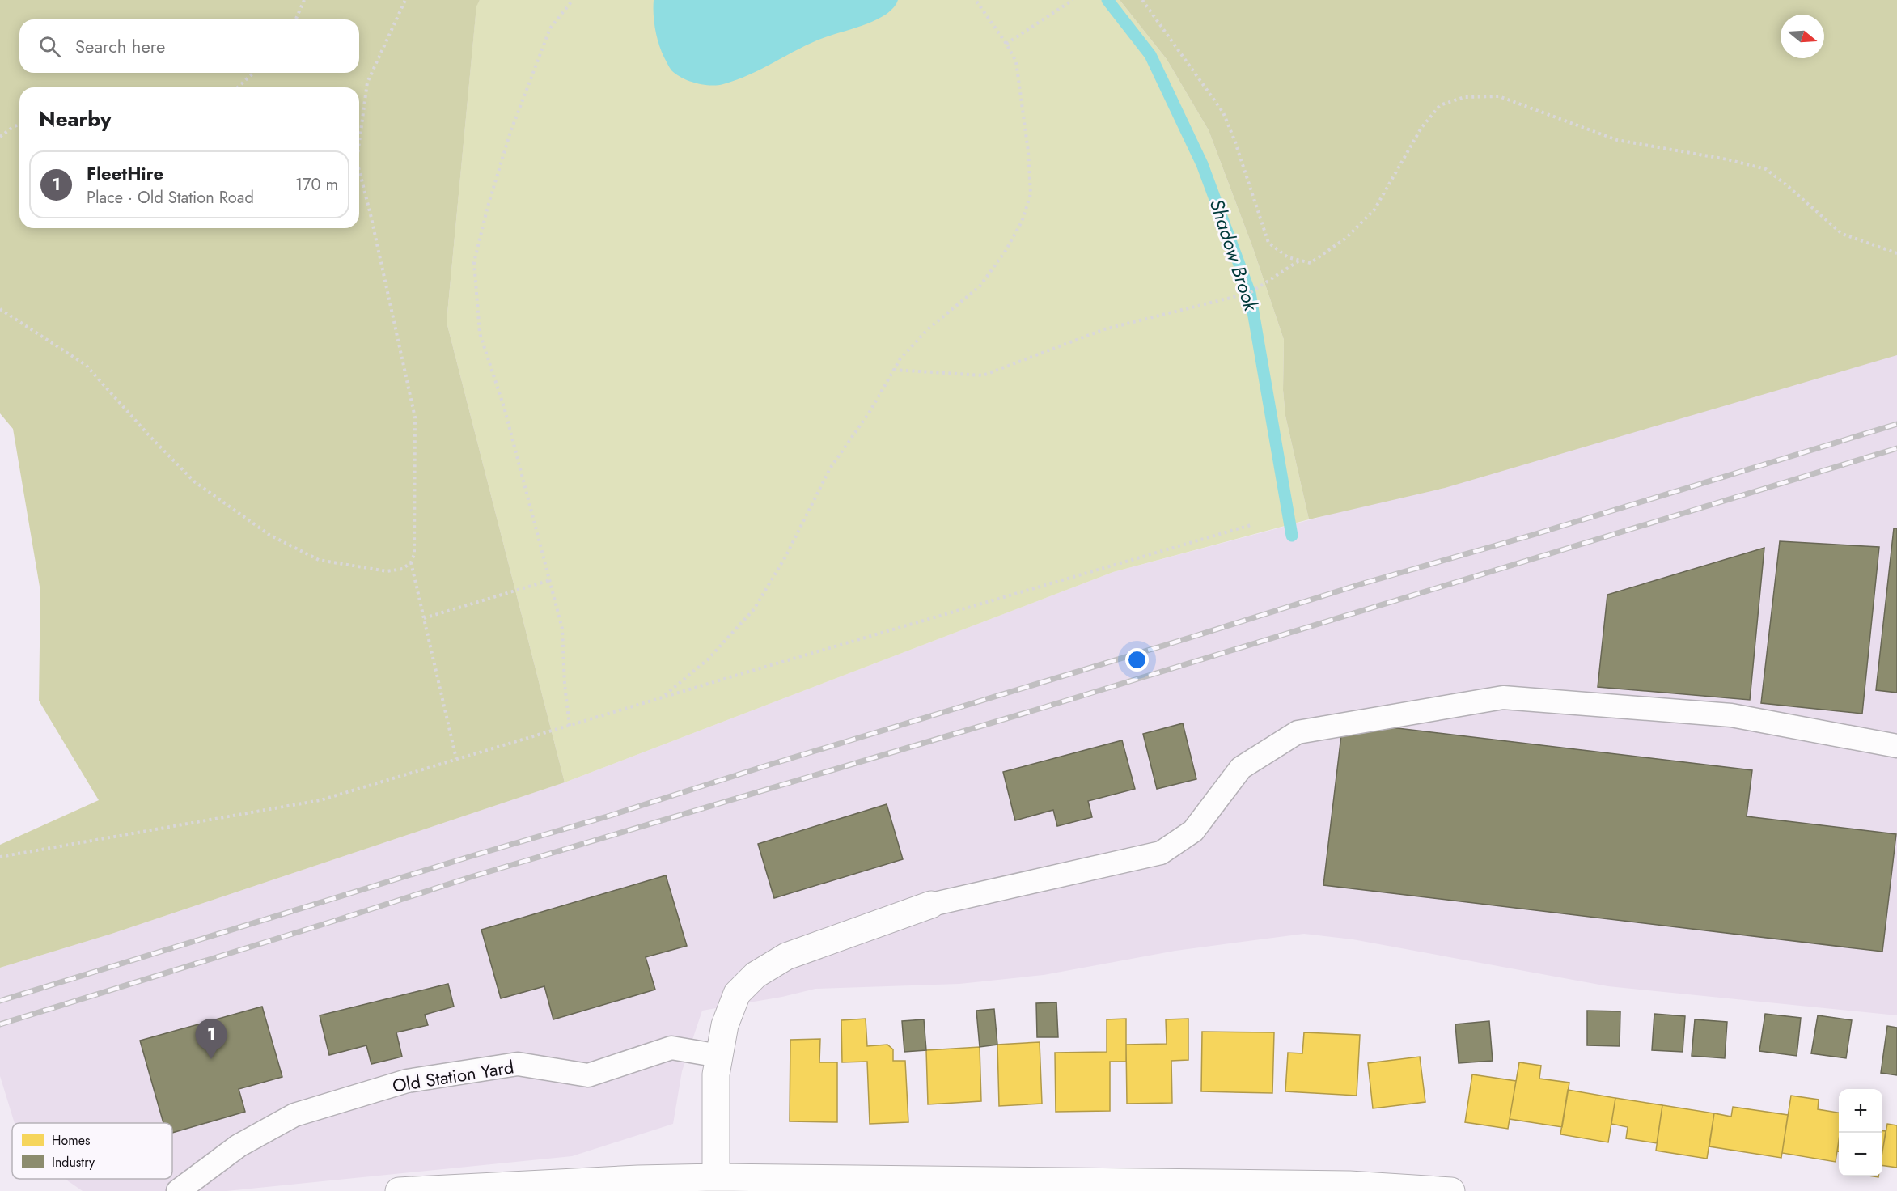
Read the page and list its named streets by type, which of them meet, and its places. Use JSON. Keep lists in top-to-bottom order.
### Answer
{
  "streets": {
    "lane": ["Old Station Yard"]
  },
  "water": ["Shadow Brook"],
  "legend": ["Homes", "Industry"],
  "north": "right",
  "page": {
    "search": "Search here",
    "heading": "Nearby",
    "list": [
      {
        "mark": "1",
        "name": "FleetHire",
        "note": "Place · Old Station Road",
        "value": "170 m"
      }
    ],
    "pins": "1",
    "map_buttons": ["+", "−"]
  }
}
